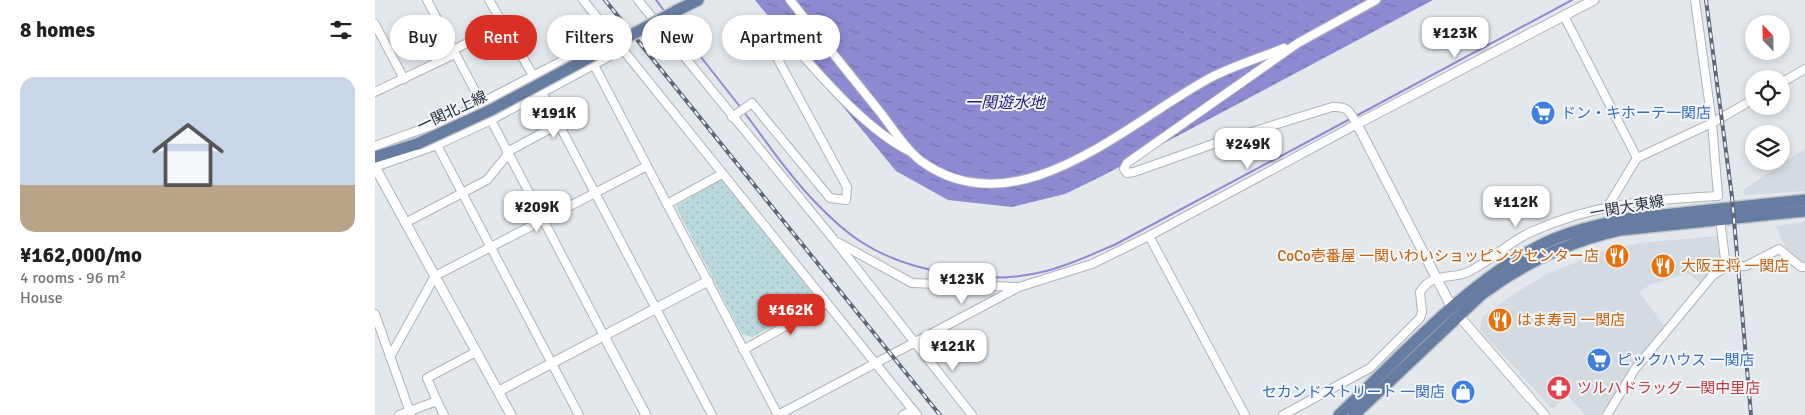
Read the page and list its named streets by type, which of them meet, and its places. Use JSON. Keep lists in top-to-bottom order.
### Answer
{
  "streets": {
    "main road": ["一関北上線", "一関大東線"]
  },
  "water": ["一関遊水地"],
  "places": {
    "supermarket": ["ドン・キホーテ一関店", "ピックハウス 一関店"],
    "restaurant": ["CoCo壱番屋 一関いわいショッピングセンター店", "大阪王将 一関店", "はま寿司 一関店"],
    "pharmacy": ["ツルハドラッグ 一関中里店"],
    "shop": ["セカンドストリート 一関店"]
  },
  "north": "top",
  "page": {
    "heading": "8 homes",
    "chip": [
      "Buy",
      "Rent",
      "Filters",
      "New",
      "Apartment"
    ],
    "price": [
      "¥123K",
      "¥191K",
      "¥249K",
      "¥112K",
      "¥209K",
      "¥123K",
      "¥162K",
      "¥121K"
    ],
    "list": [
      {
        "name": "¥162,000/mo",
        "note": "4 rooms · 96 m² · House"
      }
    ]
  }
}
